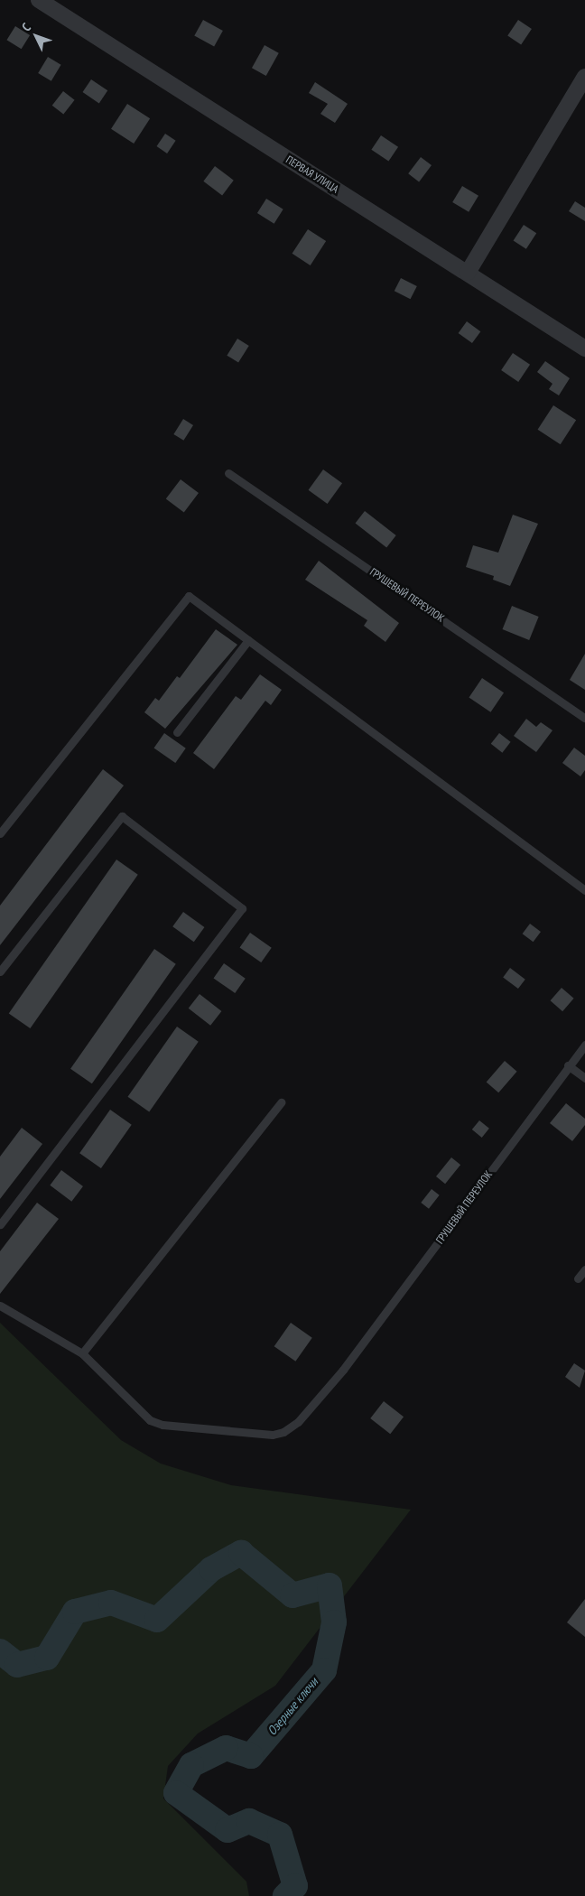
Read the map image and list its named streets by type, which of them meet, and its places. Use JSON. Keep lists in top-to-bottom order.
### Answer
{
  "streets": {
    "street": ["ПЕРВАЯ УЛИЦА"],
    "lane": ["ГРУШЕВЫЙ ПЕРЕУЛОК"]
  },
  "water": ["Озерные ключи"],
  "north": "top left"
}
